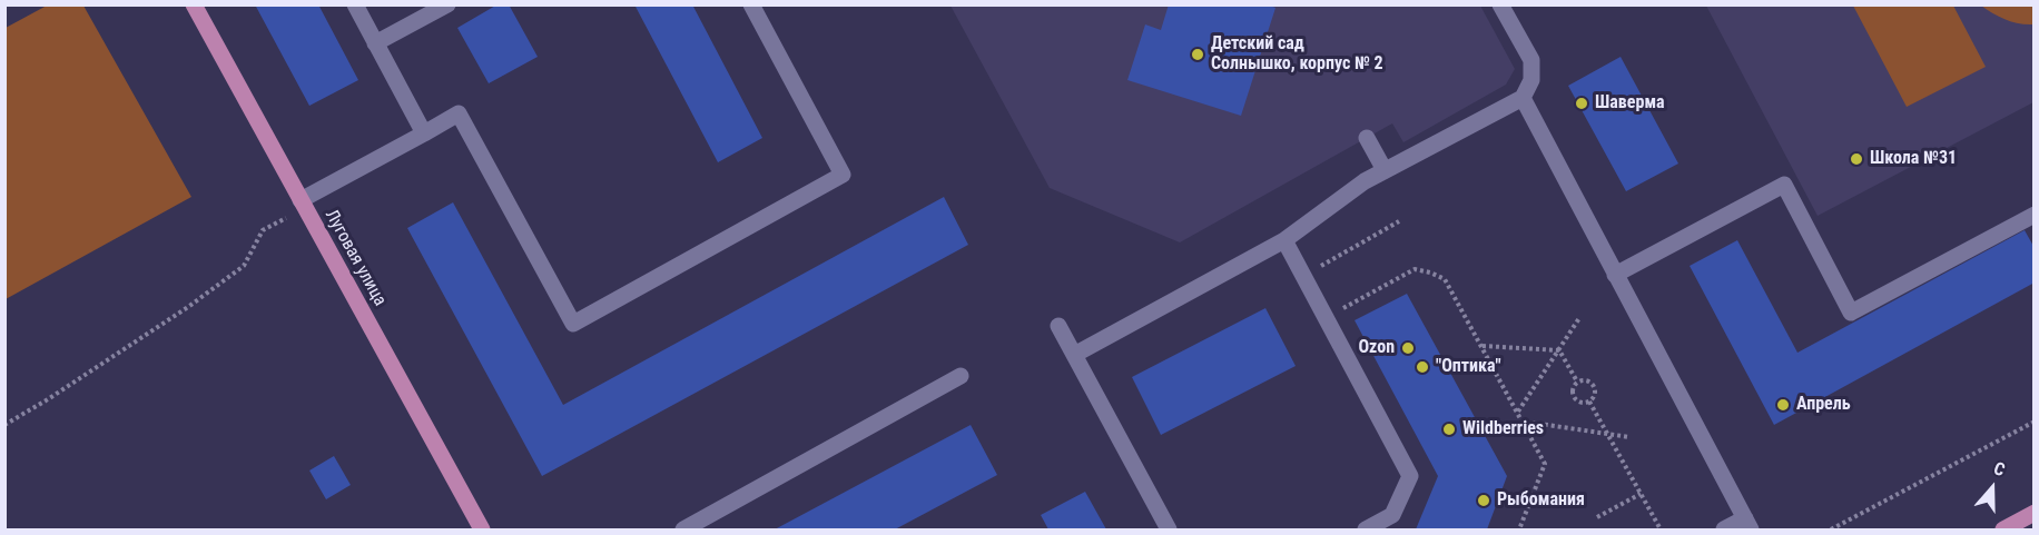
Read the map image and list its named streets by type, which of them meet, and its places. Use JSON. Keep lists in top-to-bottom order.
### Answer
{
  "streets": {
    "main road": ["Луговая улица"]
  },
  "places": [
    "Детский сад Солнышко, корпус № 2",
    "Шаверма",
    "Школа №31",
    "Ozon",
    "\"Оптика\"",
    "Апрель",
    "Wildberries",
    "Рыбомания"
  ],
  "north": "top"
}
